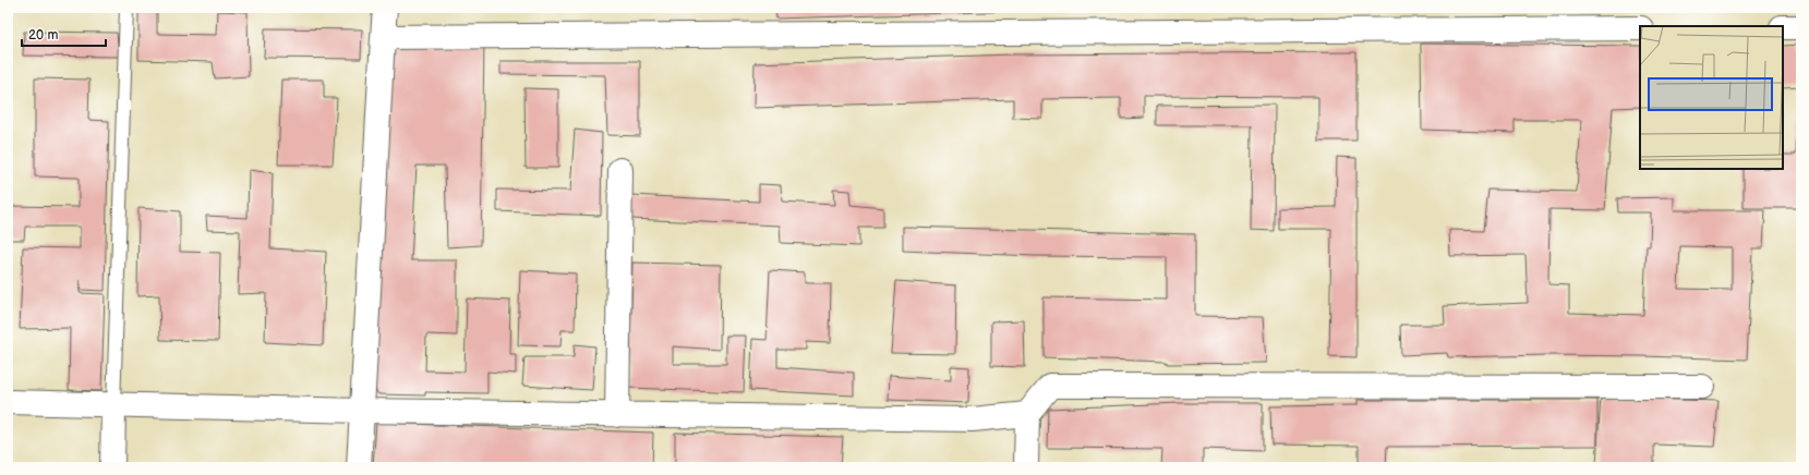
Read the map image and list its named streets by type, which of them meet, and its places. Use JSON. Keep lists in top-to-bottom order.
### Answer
{
  "scale_bar": "20 m"
}
